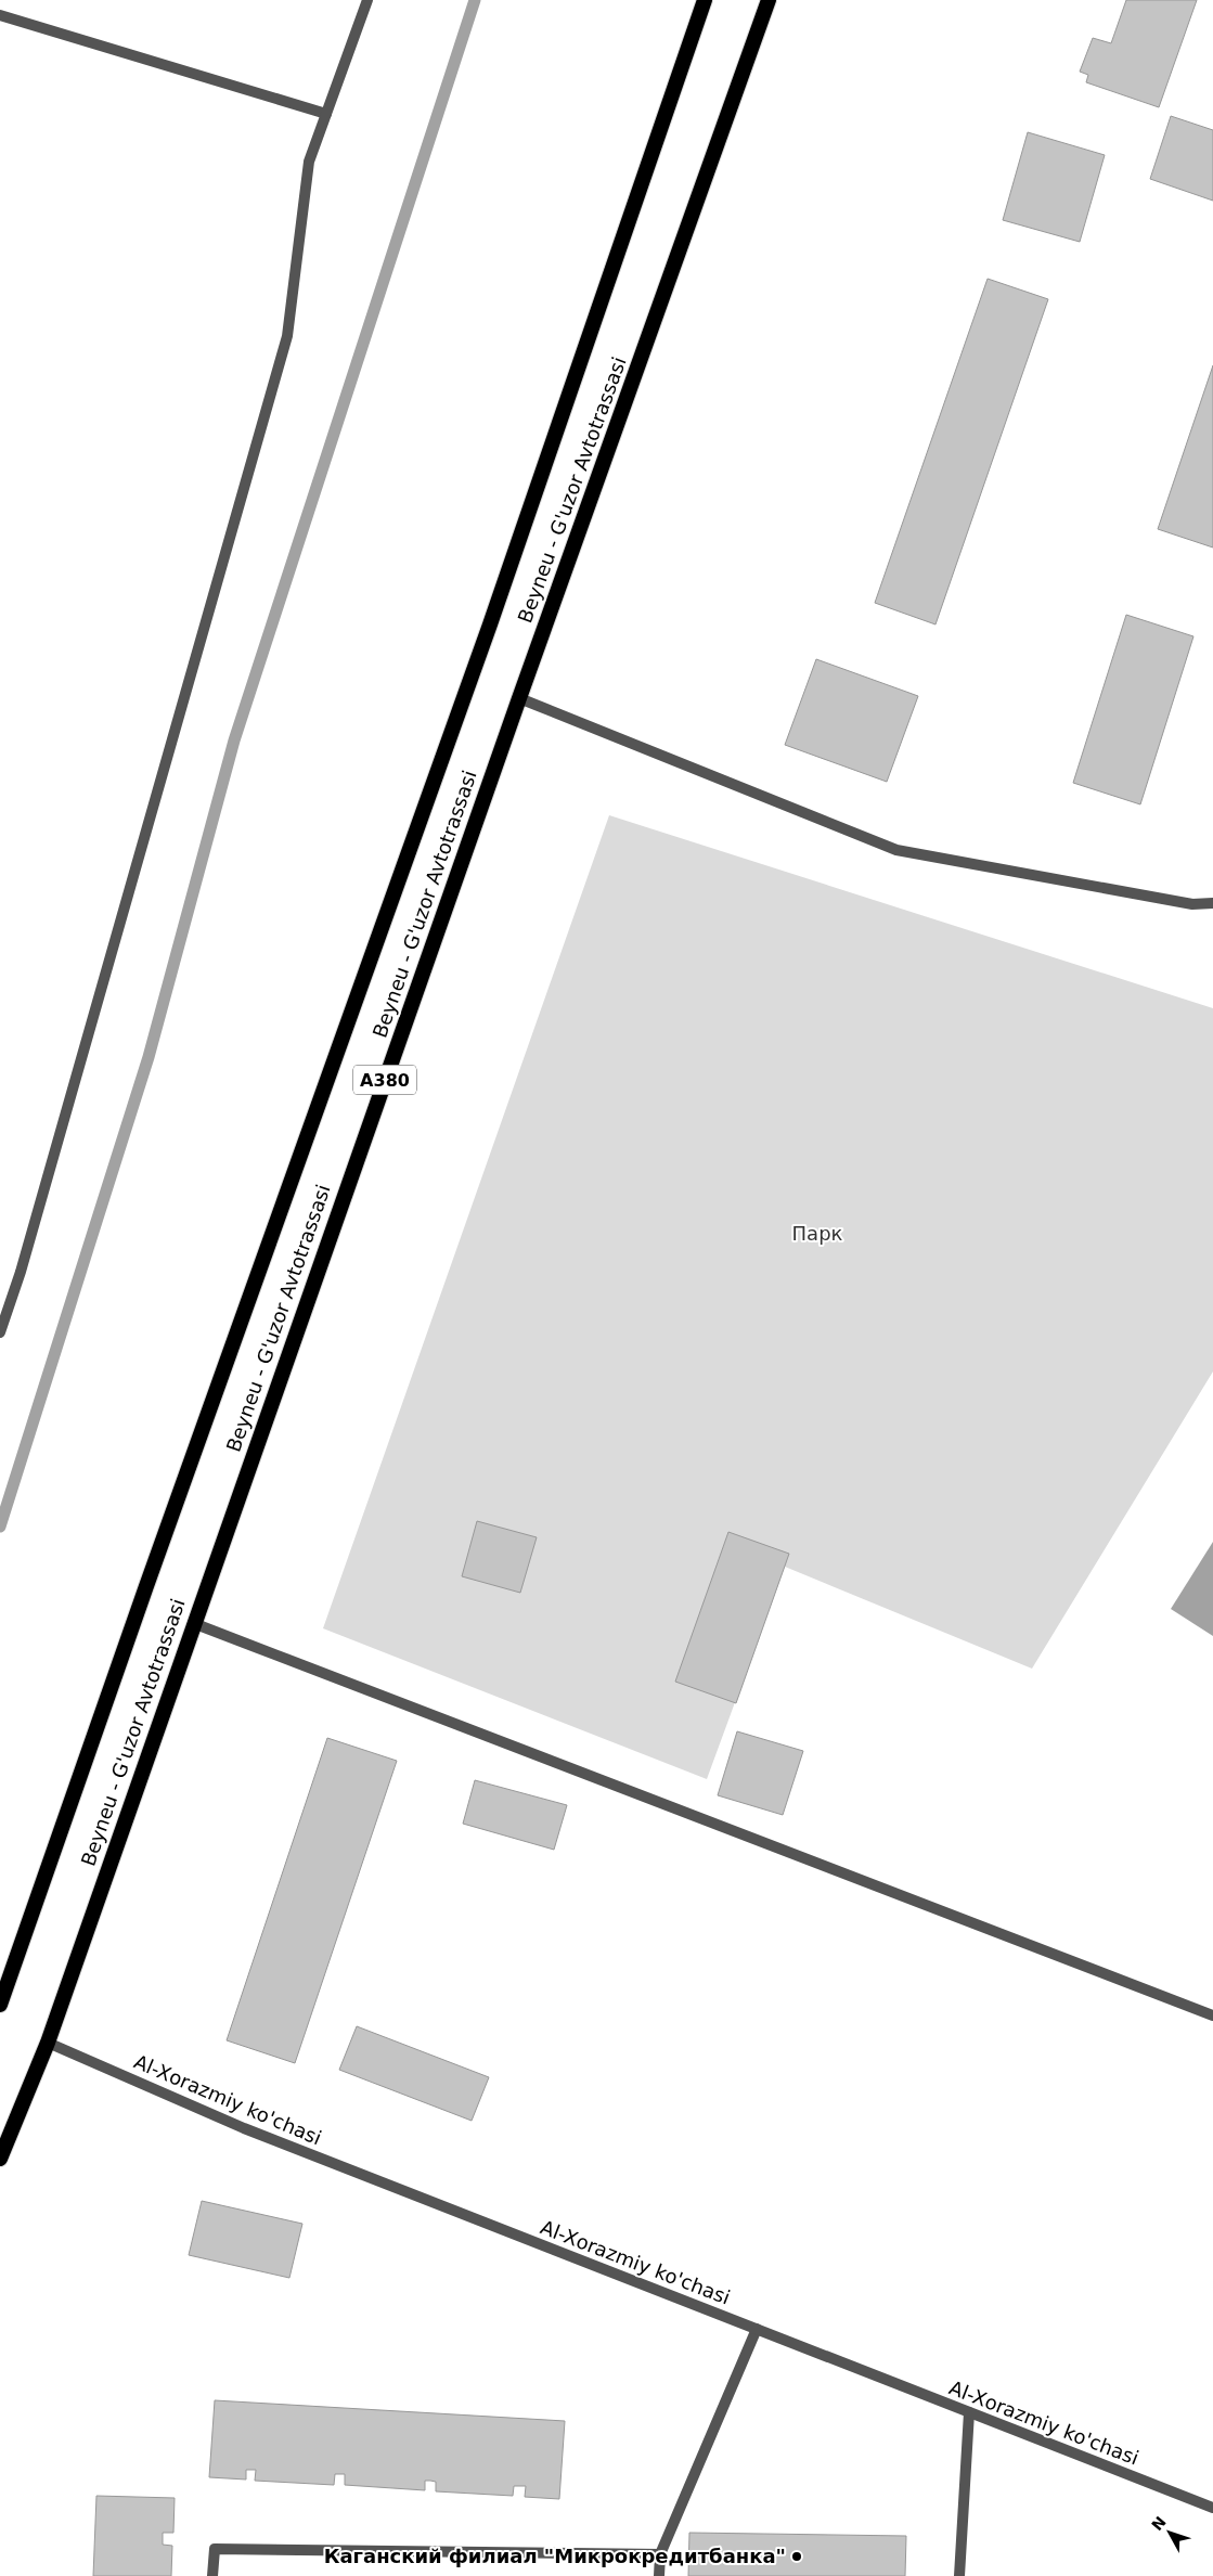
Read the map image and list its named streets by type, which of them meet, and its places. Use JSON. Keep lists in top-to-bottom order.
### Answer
{
  "streets": {
    "highway": ["Beyneu - G'uzor Avtotrassasi", "A380"],
    "street": ["Al-Xorazmiy ko'chasi"]
  },
  "crossings": [
    ["Beyneu - G'uzor Avtotrassasi", "Al-Xorazmiy ko'chasi"]
  ],
  "parks": ["Парк"],
  "places": ["Каганский филиал \"Микрокредитбанка\""],
  "north": "top left"
}
